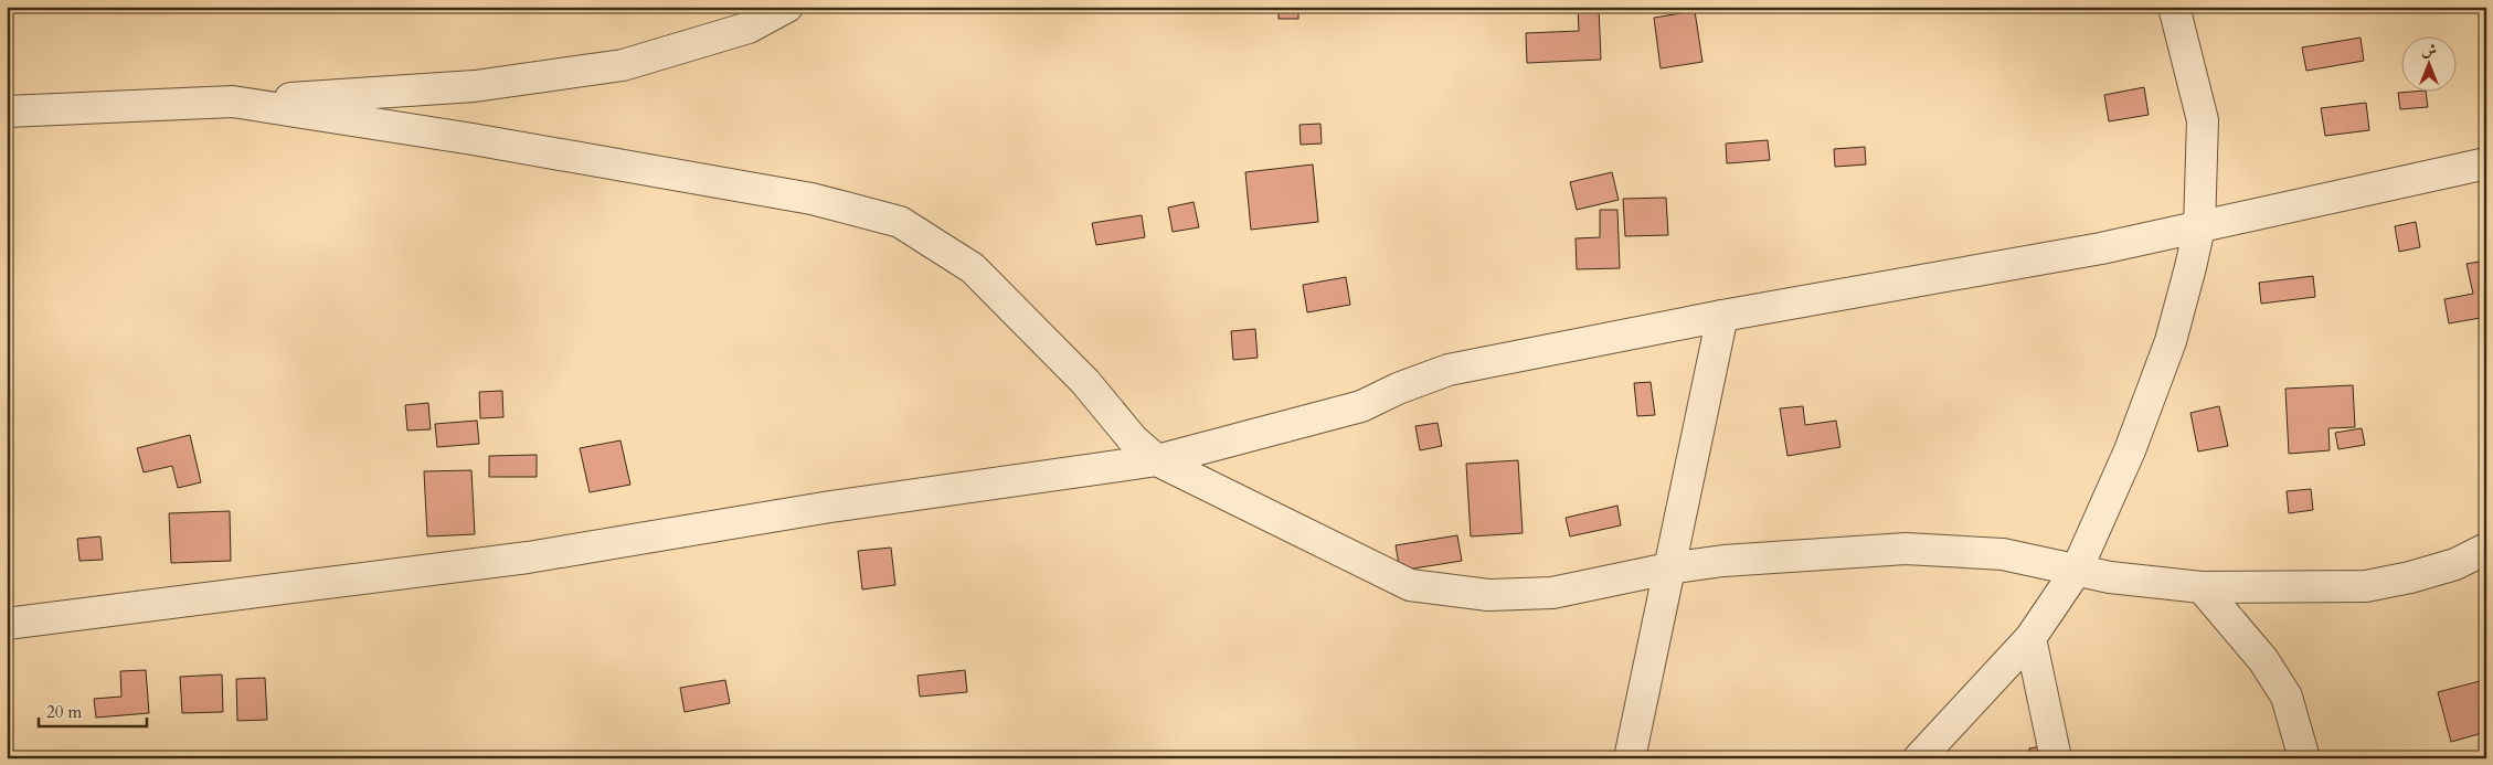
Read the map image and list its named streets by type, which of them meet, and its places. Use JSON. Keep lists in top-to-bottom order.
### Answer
{
  "scale_bar": "20 m",
  "north": "top"
}
